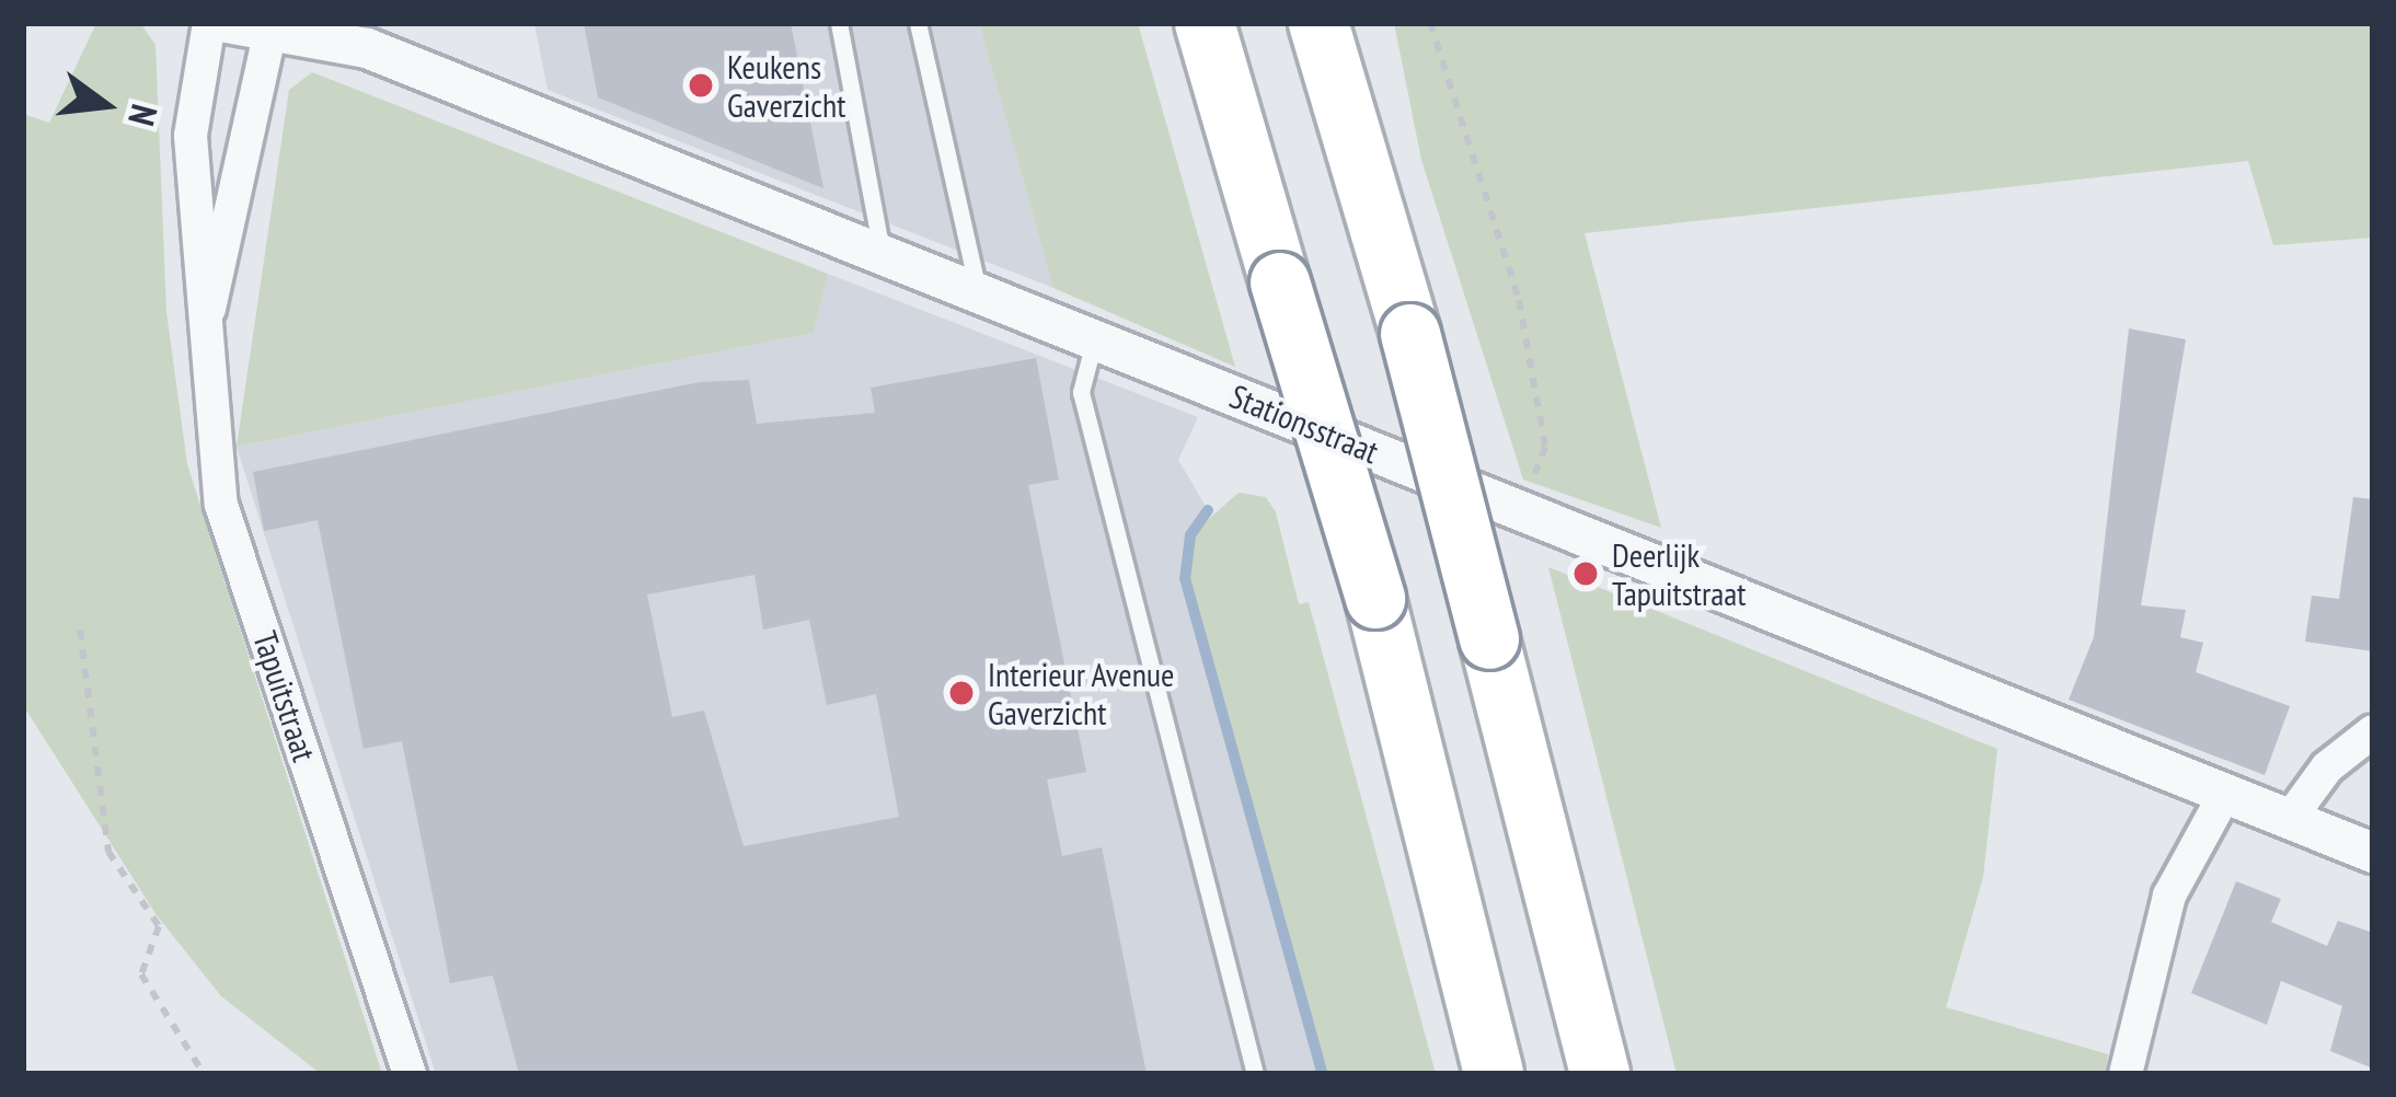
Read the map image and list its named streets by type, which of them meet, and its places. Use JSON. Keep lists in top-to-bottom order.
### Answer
{
  "streets": {
    "street": ["Stationsstraat", "Tapuitstraat"]
  },
  "crossings": [
    ["Stationsstraat", "Tapuitstraat"]
  ],
  "places": ["Keukens Gaverzicht", "Deerlijk Tapuitstraat", "Interieur Avenue Gaverzicht"],
  "north": "right"
}
